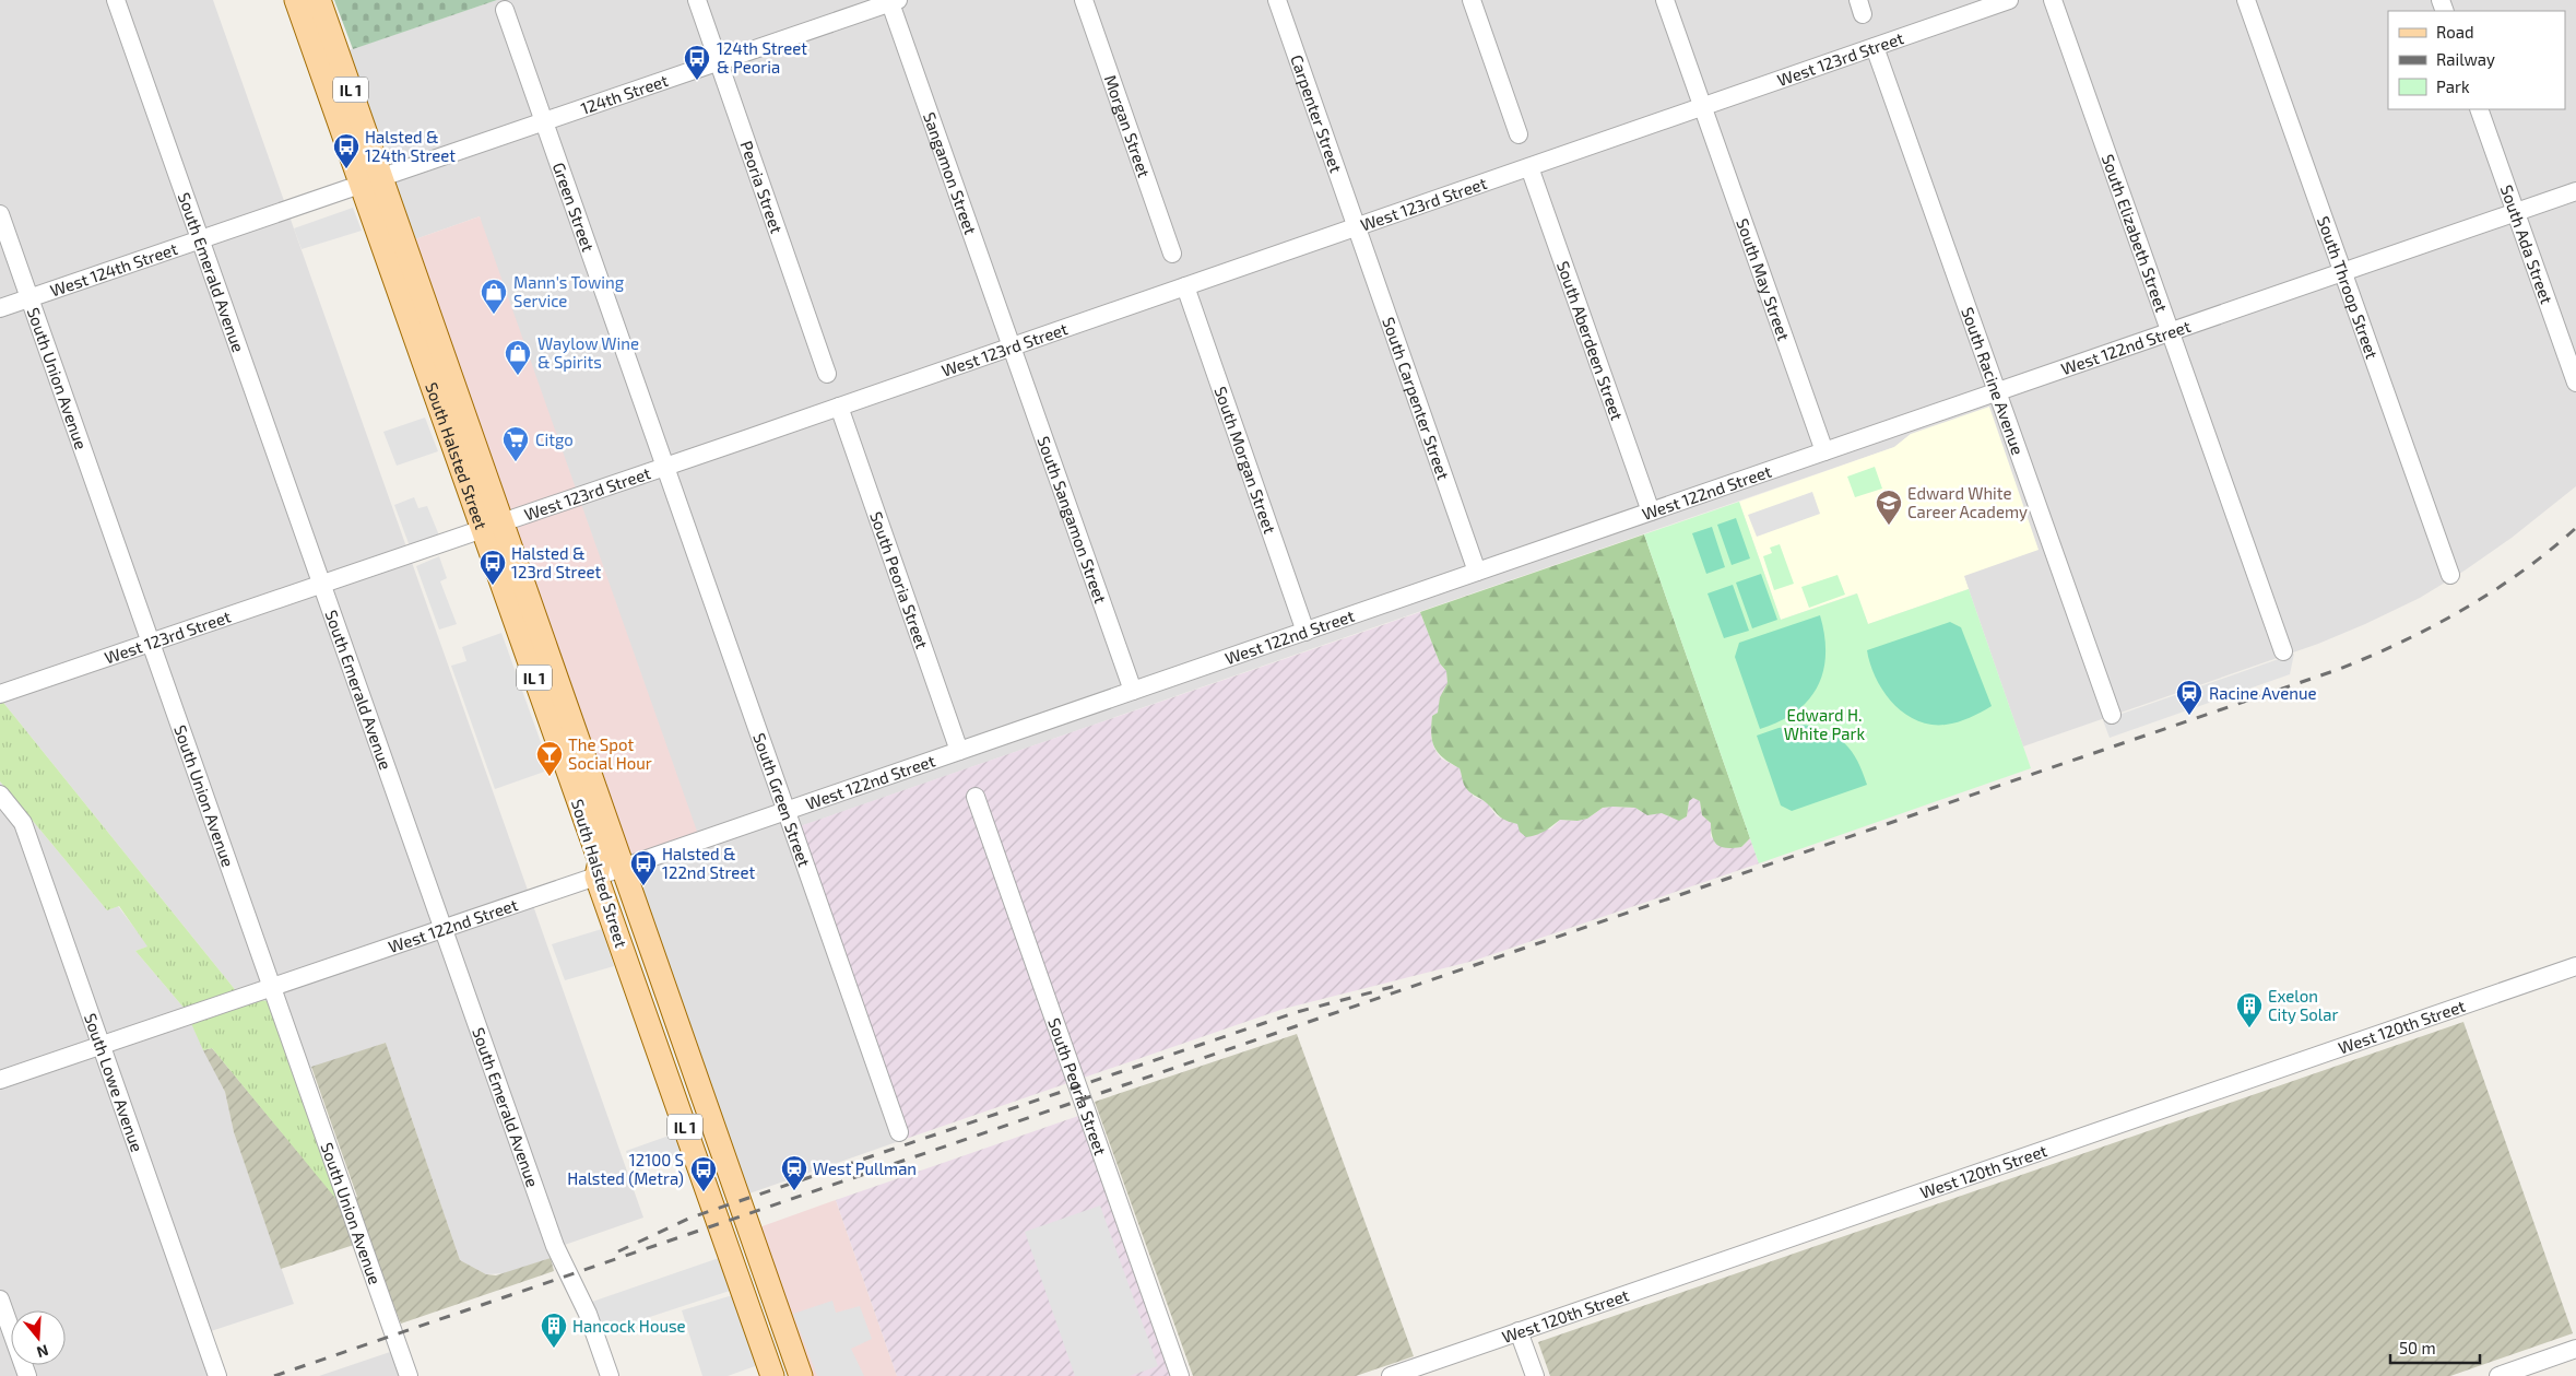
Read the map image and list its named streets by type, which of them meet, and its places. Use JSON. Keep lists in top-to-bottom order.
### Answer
{
  "streets": {
    "main road": ["IL 1", "South Halsted Street"],
    "street": [
      "West 123rd Street",
      "124th Street",
      "Carpenter Street",
      "Morgan Street",
      "Sangamon Street",
      "Peoria Street",
      "Green Street",
      "South Elizabeth Street",
      "South Ada Street",
      "West 124th Street",
      "South Emerald Avenue",
      "South May Street",
      "South Throop Street",
      "South Aberdeen Street",
      "West 122nd Street",
      "South Union Avenue",
      "South Racine Avenue",
      "South Carpenter Street",
      "South Morgan Street",
      "South Sangamon Street",
      "South Peoria Street",
      "South Green Street",
      "West 120th Street",
      "South Lowe Avenue"
    ]
  },
  "crossings": [
    ["West 123rd Street", "Carpenter Street"],
    ["West 123rd Street", "Sangamon Street"],
    ["West 123rd Street", "Green Street"],
    ["West 123rd Street", "South Emerald Avenue"],
    ["West 123rd Street", "South May Street"],
    ["West 123rd Street", "South Aberdeen Street"],
    ["West 123rd Street", "South Union Avenue"],
    ["West 123rd Street", "South Racine Avenue"],
    ["West 123rd Street", "South Carpenter Street"],
    ["West 123rd Street", "South Halsted Street"],
    ["West 123rd Street", "South Morgan Street"],
    ["West 123rd Street", "South Sangamon Street"],
    ["West 123rd Street", "South Peoria Street"],
    ["West 123rd Street", "South Green Street"],
    ["124th Street", "Sangamon Street"],
    ["124th Street", "Peoria Street"],
    ["124th Street", "Green Street"],
    ["124th Street", "West 124th Street"],
    ["124th Street", "South Halsted Street"],
    ["Carpenter Street", "South Carpenter Street"],
    ["Sangamon Street", "South Sangamon Street"],
    ["Green Street", "South Green Street"],
    ["South Elizabeth Street", "West 122nd Street"],
    ["South Ada Street", "West 122nd Street"],
    ["West 124th Street", "South Emerald Avenue"],
    ["West 124th Street", "South Union Avenue"],
    ["West 124th Street", "South Halsted Street"],
    ["South Emerald Avenue", "West 122nd Street"],
    ["South May Street", "West 122nd Street"],
    ["South Throop Street", "West 122nd Street"],
    ["South Aberdeen Street", "West 122nd Street"],
    ["West 122nd Street", "South Union Avenue"],
    ["West 122nd Street", "South Racine Avenue"],
    ["West 122nd Street", "South Carpenter Street"],
    ["West 122nd Street", "South Halsted Street"],
    ["West 122nd Street", "South Morgan Street"],
    ["West 122nd Street", "South Sangamon Street"],
    ["West 122nd Street", "South Peoria Street"],
    ["West 122nd Street", "South Green Street"],
    ["West 122nd Street", "South Lowe Avenue"]
  ],
  "parks": ["Edward H. White Park"],
  "places": {
    "bus stop": [
      "124th Street & Peoria",
      "Halsted & 124th Street",
      "Halsted & 123rd Street",
      "Halsted & 122nd Street",
      "12100 S Halsted (Metra)"
    ],
    "shop": ["Mann's Towing Service", "Waylow Wine & Spirits"],
    "supermarket": ["Citgo"],
    "school or university": ["Edward White Career Academy"],
    "station": ["Racine Avenue", "West Pullman"],
    "bar": ["The Spot Social Hour"],
    "building": ["Exelon City Solar", "Hancock House"]
  },
  "legend": ["Road", "Railway", "Park"],
  "scale_bar": "50 m",
  "north": "bottom"
}
